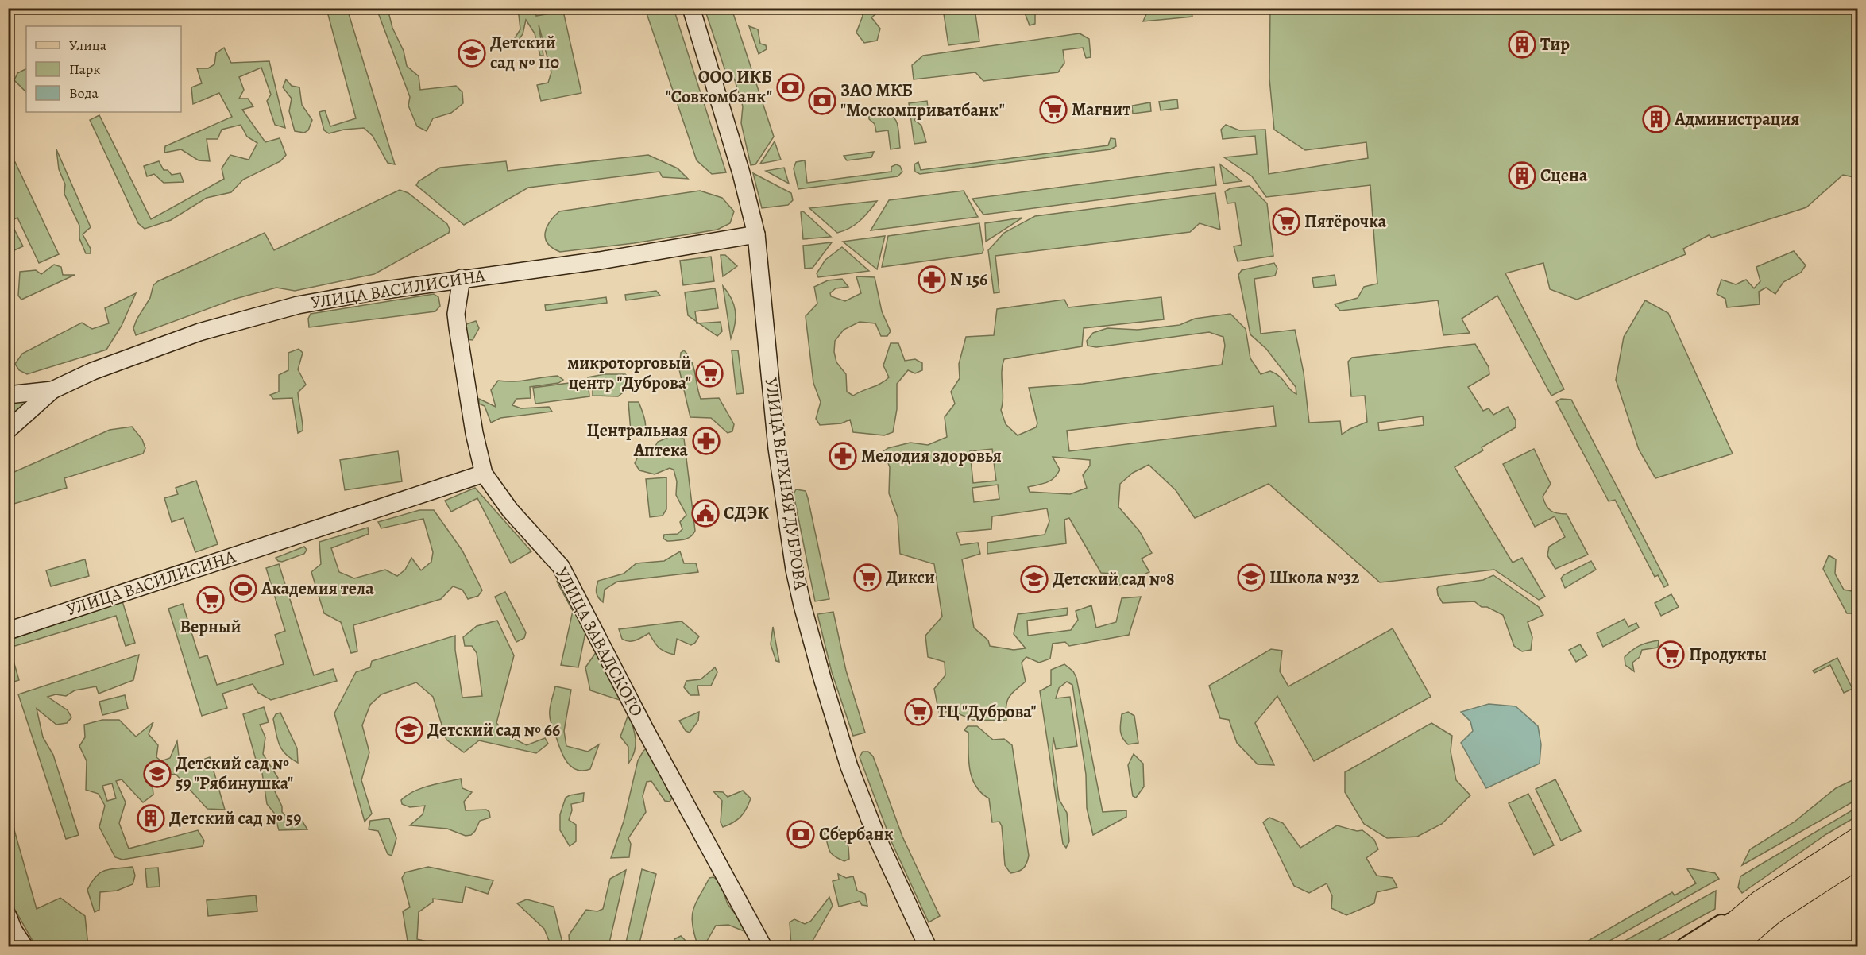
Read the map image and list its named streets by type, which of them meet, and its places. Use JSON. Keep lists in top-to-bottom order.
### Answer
{
  "streets": {
    "street": ["УЛИЦА ВАСИЛИСИНА", "УЛИЦА ВЕРХНЯЯ ДУБРОВА", "УЛИЦА ЗАВАДСКОГО"]
  },
  "crossings": [
    ["УЛИЦА ВАСИЛИСИНА", "УЛИЦА ВЕРХНЯЯ ДУБРОВА"],
    ["УЛИЦА ВАСИЛИСИНА", "УЛИЦА ЗАВАДСКОГО"]
  ],
  "places": {
    "building": [
      "Тир",
      "Администрация",
      "Сцена",
      "Детский сад № 59"
    ],
    "school or university": [
      "Детский сад № 110",
      "Школа №32",
      "Детский сад №8",
      "Детский сад № 66",
      "Детский сад № 59 \"Рябинушка\""
    ],
    "bank": ["ООО ИКБ \"Совкомбанк\"", "ЗАО МКБ \"Москомприватбанк\"", "Сбербанк"],
    "supermarket": [
      "Магнит",
      "Пятёрочка",
      "микроторговый центр \"Дуброва\"",
      "Дикси",
      "Верный",
      "Продукты",
      "ТЦ \"Дуброва\""
    ],
    "pharmacy": ["N 156", "Центральная Аптека", "Мелодия здоровья"],
    "public building": ["СДЭК"],
    "sports": ["Академия тела"]
  },
  "legend": ["Улица", "Парк", "Вода"]
}
